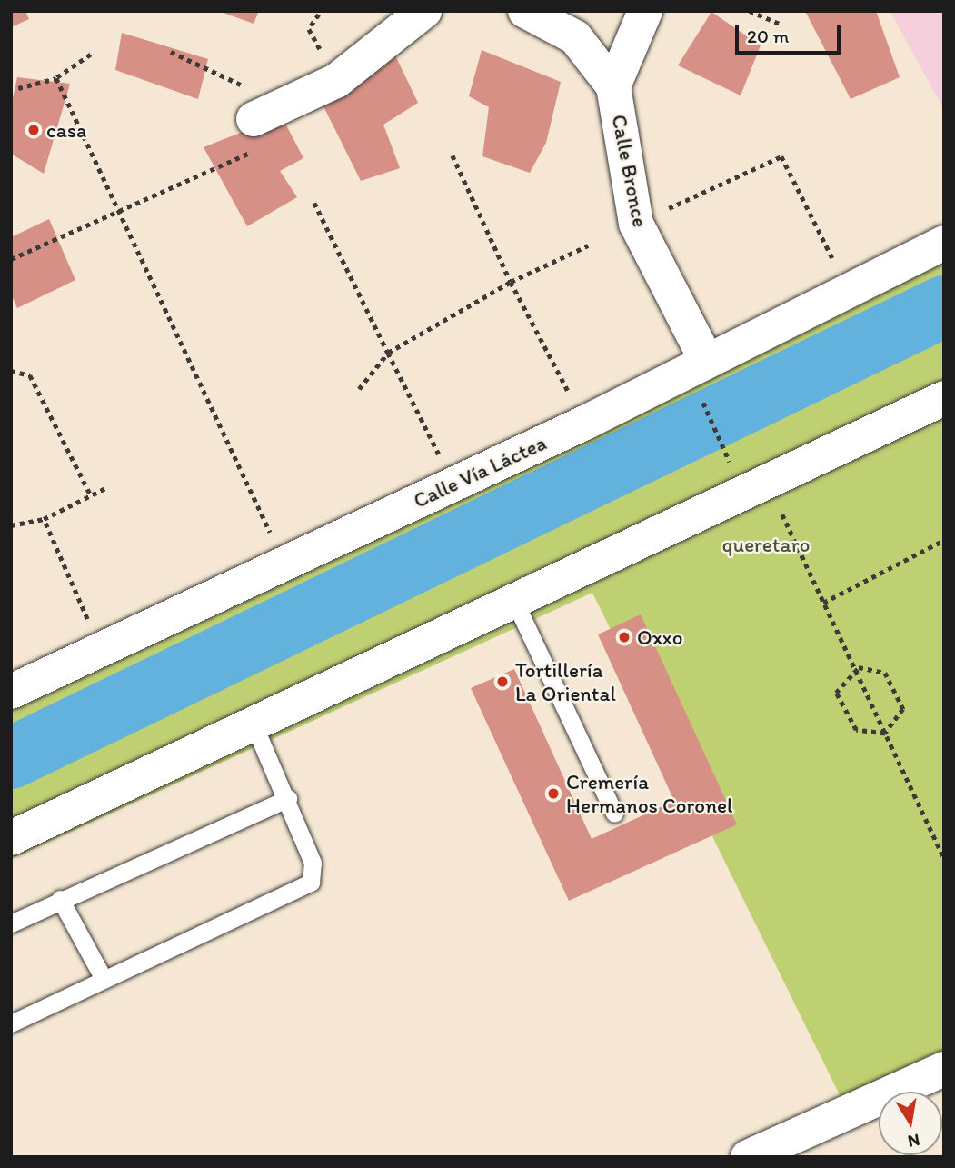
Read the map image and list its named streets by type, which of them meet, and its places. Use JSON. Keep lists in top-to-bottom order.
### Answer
{
  "streets": {
    "street": ["Calle Bronce", "Calle Vía Láctea"]
  },
  "crossings": [
    ["Calle Bronce", "Calle Vía Láctea"]
  ],
  "parks": ["queretaro"],
  "places": [
    "casa",
    "Oxxo",
    "Tortillería La Oriental",
    "Cremería Hermanos Coronel"
  ],
  "scale_bar": "20 m",
  "north": "bottom"
}
